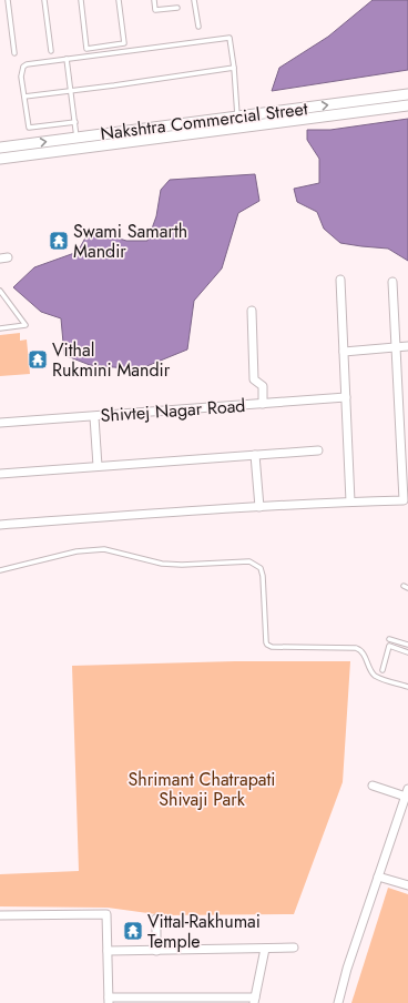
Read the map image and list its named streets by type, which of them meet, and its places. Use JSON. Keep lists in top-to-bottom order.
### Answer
{
  "streets": {
    "street": ["Nakshtra Commercial Street", "Shivtej Nagar Road"]
  },
  "parks": ["Shrimant Chatrapati Shivaji Park"],
  "places": {
    "temple": ["Swami Samarth Mandir", "Vithal Rukmini Mandir", "Vittal-Rakhumai Temple"]
  }
}
